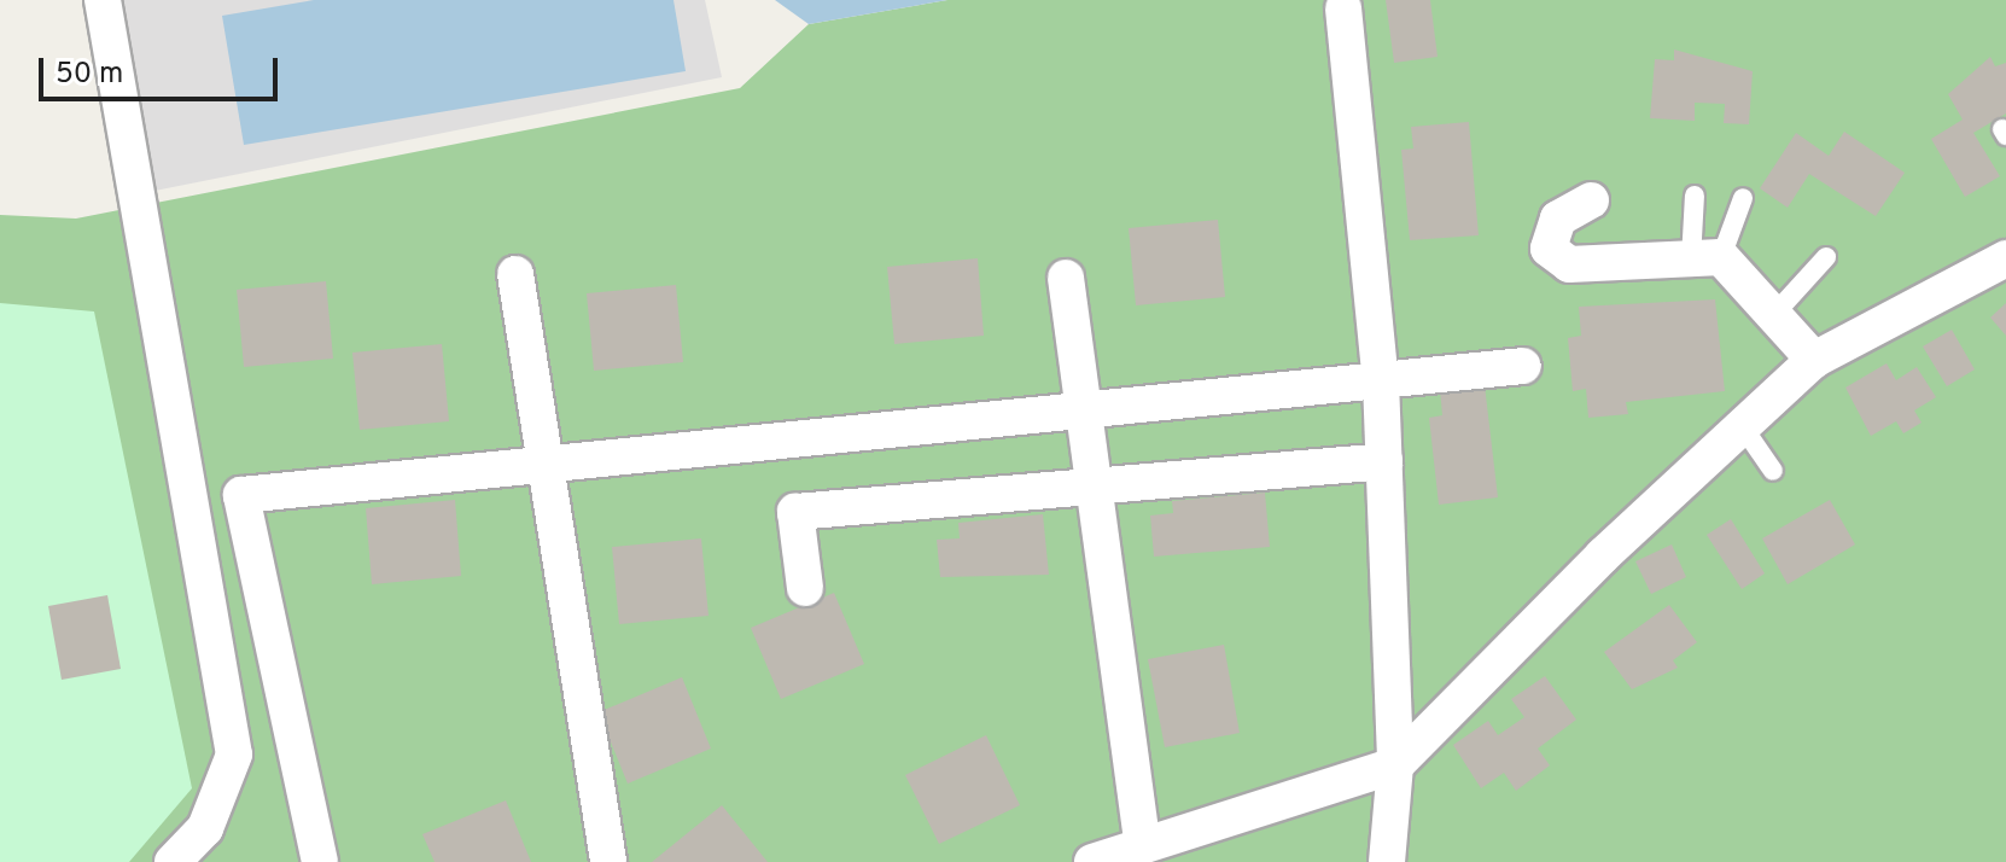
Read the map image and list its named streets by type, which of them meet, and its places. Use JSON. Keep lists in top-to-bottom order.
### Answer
{
  "scale_bar": "50 m"
}
